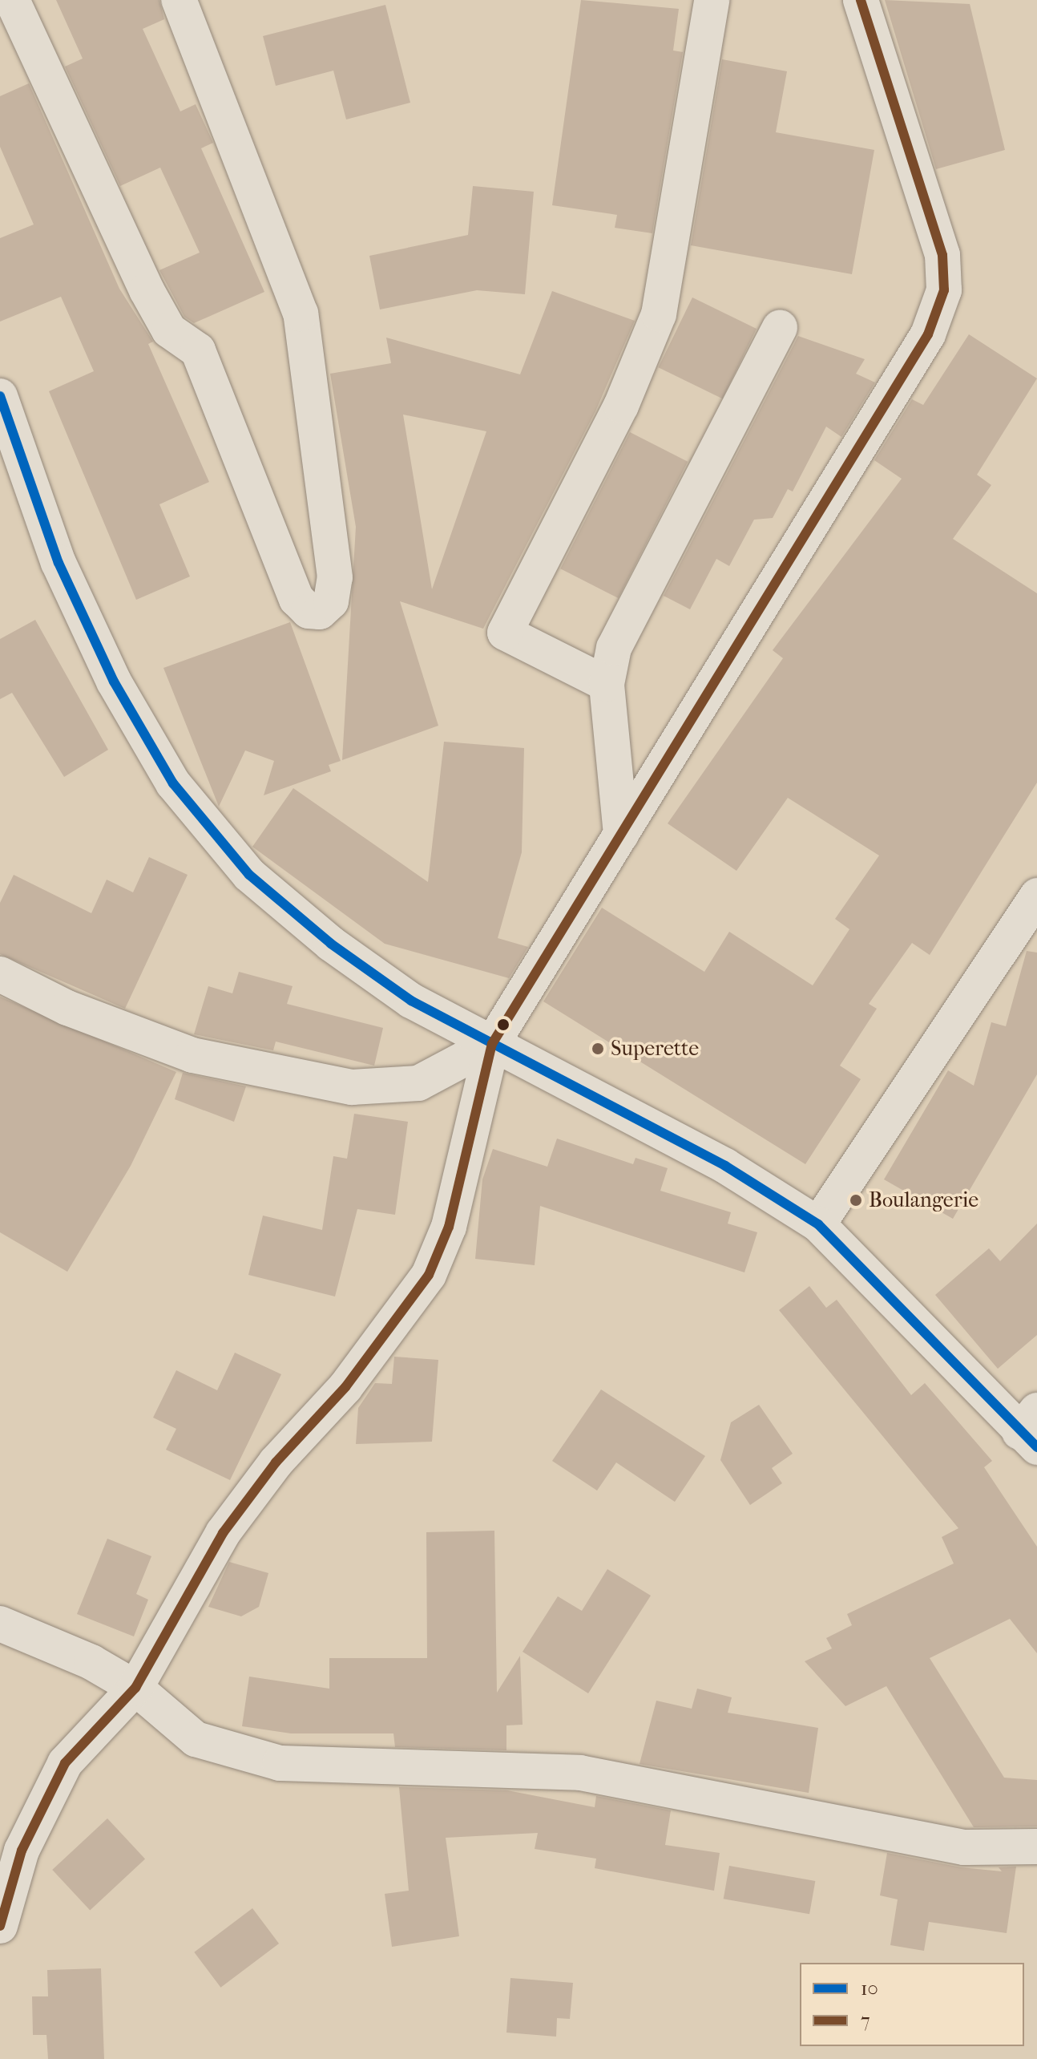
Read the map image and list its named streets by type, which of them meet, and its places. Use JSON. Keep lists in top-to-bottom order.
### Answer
{
  "places": ["Superette", "Boulangerie"],
  "lines": ["transit line 7", "transit line 10"],
  "legend": ["10", "7"]
}
